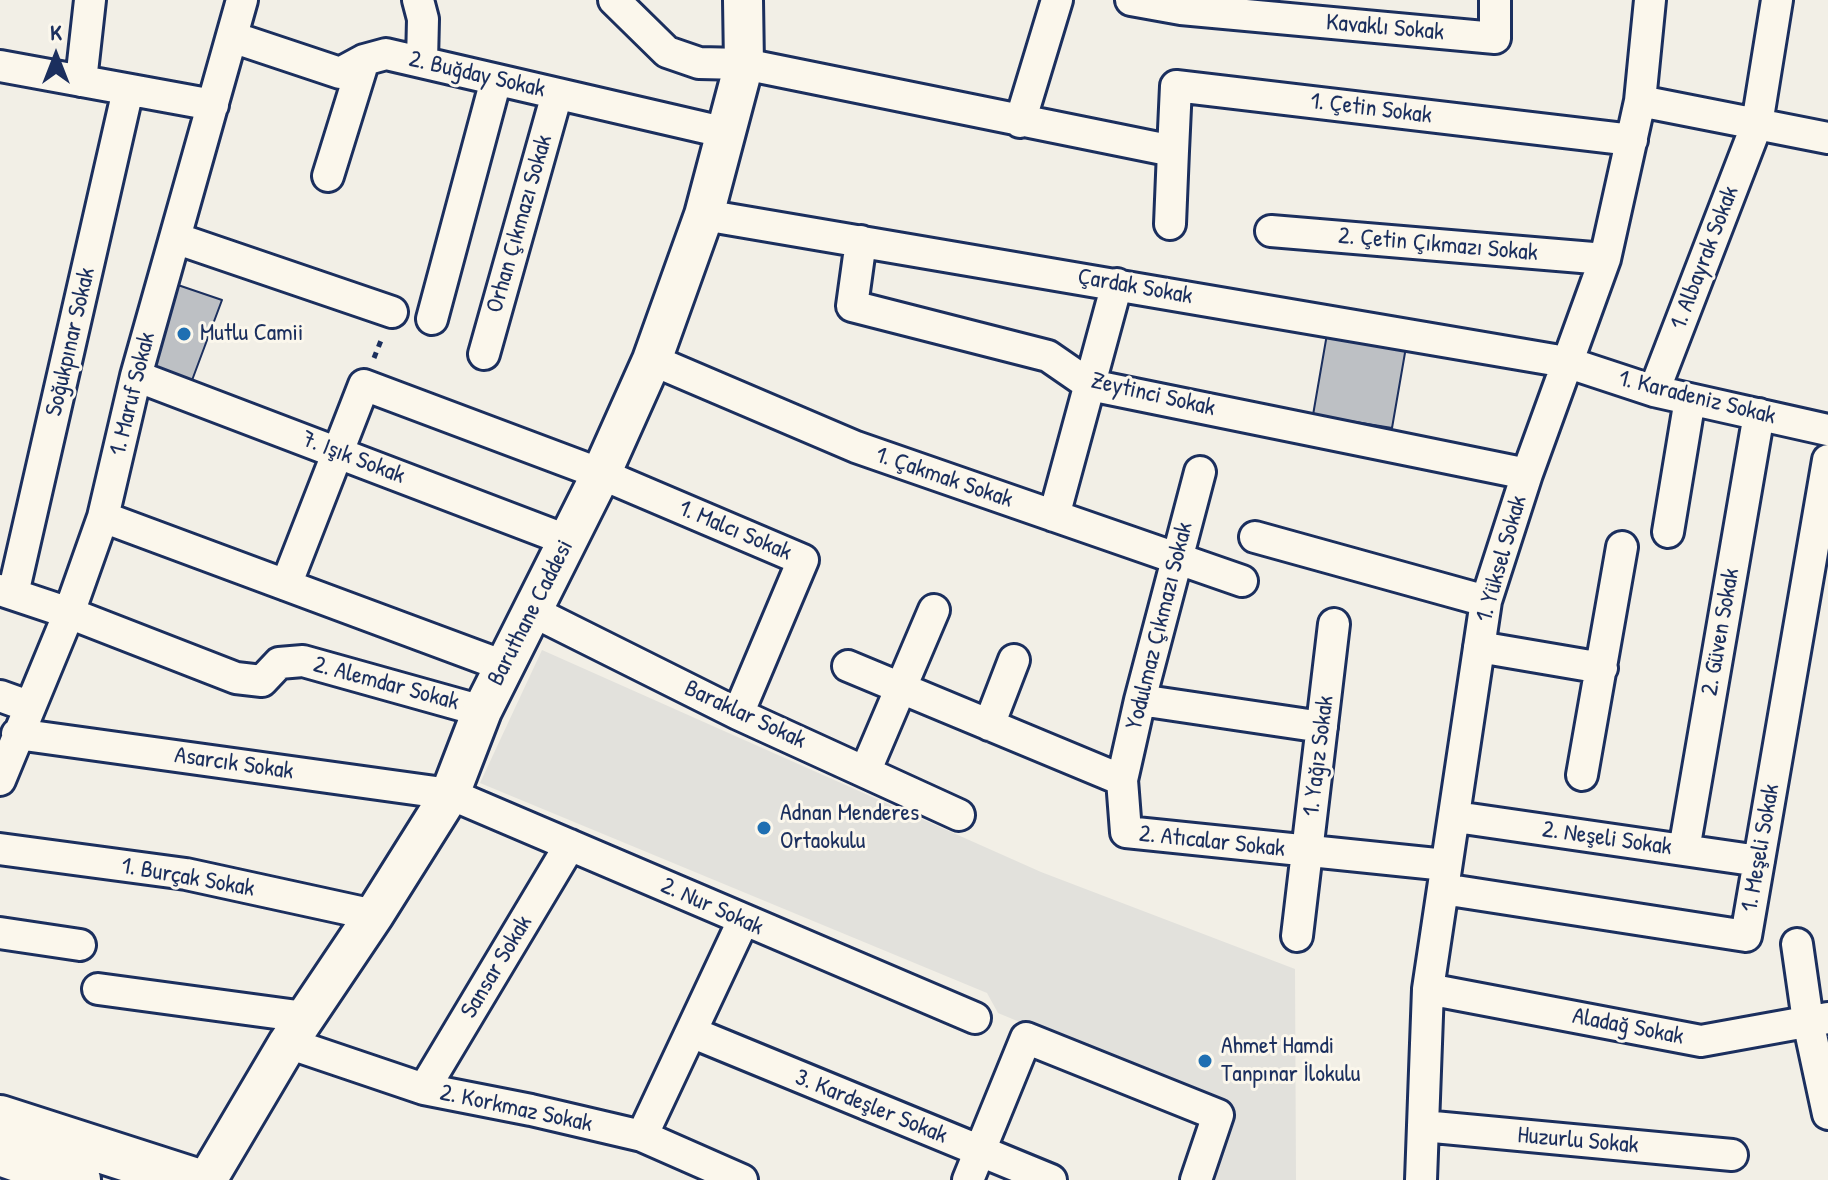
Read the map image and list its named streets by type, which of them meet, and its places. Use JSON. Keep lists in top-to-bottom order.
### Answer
{
  "streets": {
    "street": [
      "Kavaklı Sokak",
      "2. Buğday Sokak",
      "1. Çetin Sokak",
      "Orhan Çıkmazı Sokak",
      "2. Çetin Çıkmazı Sokak",
      "1. Albayrak Sokak",
      "Çardak Sokak",
      "Soğukpınar Sokak",
      "1. Maruf Sokak",
      "Zeytinci Sokak",
      "1. Karadeniz Sokak",
      "7. Işık Sokak",
      "1. Çakmak Sokak",
      "1. Malcı Sokak",
      "1. Yüksel Sokak",
      "Baruthane Caddesi",
      "Yodulmaz Çıkmazı Sokak",
      "2. Güven Sokak",
      "2. Alemdar Sokak",
      "Baraklar Sokak",
      "1. Yağız Sokak",
      "Asarcık Sokak",
      "2. Neşeli Sokak",
      "2. Atıcalar Sokak",
      "1. Meşeli Sokak",
      "1. Burçak Sokak",
      "2. Nur Sokak",
      "Sansar Sokak",
      "Aladağ Sokak",
      "3. Kardeşler Sokak",
      "2. Korkmaz Sokak",
      "Huzurlu Sokak"
    ]
  },
  "crossings": [
    ["2. Buğday Sokak", "Orhan Çıkmazı Sokak"],
    ["2. Buğday Sokak", "1. Maruf Sokak"],
    ["2. Buğday Sokak", "Baruthane Caddesi"],
    ["1. Çetin Sokak", "1. Yüksel Sokak"],
    ["2. Çetin Çıkmazı Sokak", "1. Yüksel Sokak"],
    ["1. Albayrak Sokak", "1. Karadeniz Sokak"],
    ["Çardak Sokak", "Zeytinci Sokak"],
    ["Çardak Sokak", "1. Karadeniz Sokak"],
    ["Çardak Sokak", "1. Yüksel Sokak"],
    ["Çardak Sokak", "Baruthane Caddesi"],
    ["1. Maruf Sokak", "7. Işık Sokak"],
    ["1. Maruf Sokak", "2. Alemdar Sokak"],
    ["1. Maruf Sokak", "Asarcık Sokak"],
    ["Zeytinci Sokak", "1. Yüksel Sokak"],
    ["1. Karadeniz Sokak", "1. Yüksel Sokak"],
    ["1. Karadeniz Sokak", "2. Güven Sokak"],
    ["7. Işık Sokak", "Baruthane Caddesi"],
    ["1. Çakmak Sokak", "Baruthane Caddesi"],
    ["1. Çakmak Sokak", "Yodulmaz Çıkmazı Sokak"],
    ["1. Malcı Sokak", "Baruthane Caddesi"],
    ["1. Malcı Sokak", "Baraklar Sokak"],
    ["1. Yüksel Sokak", "2. Neşeli Sokak"],
    ["1. Yüksel Sokak", "2. Atıcalar Sokak"],
    ["1. Yüksel Sokak", "1. Meşeli Sokak"],
    ["1. Yüksel Sokak", "Aladağ Sokak"],
    ["1. Yüksel Sokak", "Huzurlu Sokak"],
    ["Baruthane Caddesi", "2. Alemdar Sokak"],
    ["Baruthane Caddesi", "Baraklar Sokak"],
    ["Baruthane Caddesi", "Asarcık Sokak"],
    ["Baruthane Caddesi", "1. Burçak Sokak"],
    ["Baruthane Caddesi", "2. Nur Sokak"],
    ["Baruthane Caddesi", "2. Korkmaz Sokak"],
    ["Yodulmaz Çıkmazı Sokak", "2. Atıcalar Sokak"],
    ["2. Güven Sokak", "2. Neşeli Sokak"],
    ["1. Yağız Sokak", "2. Atıcalar Sokak"],
    ["Asarcık Sokak", "2. Nur Sokak"],
    ["2. Neşeli Sokak", "1. Meşeli Sokak"],
    ["2. Atıcalar Sokak", "1. Meşeli Sokak"],
    ["2. Nur Sokak", "Sansar Sokak"],
    ["Sansar Sokak", "2. Korkmaz Sokak"]
  ],
  "places": ["Mutlu Camii", "Adnan Menderes Ortaokulu", "Ahmet Hamdi Tanpınar İlokulu"],
  "north": "top"
}
